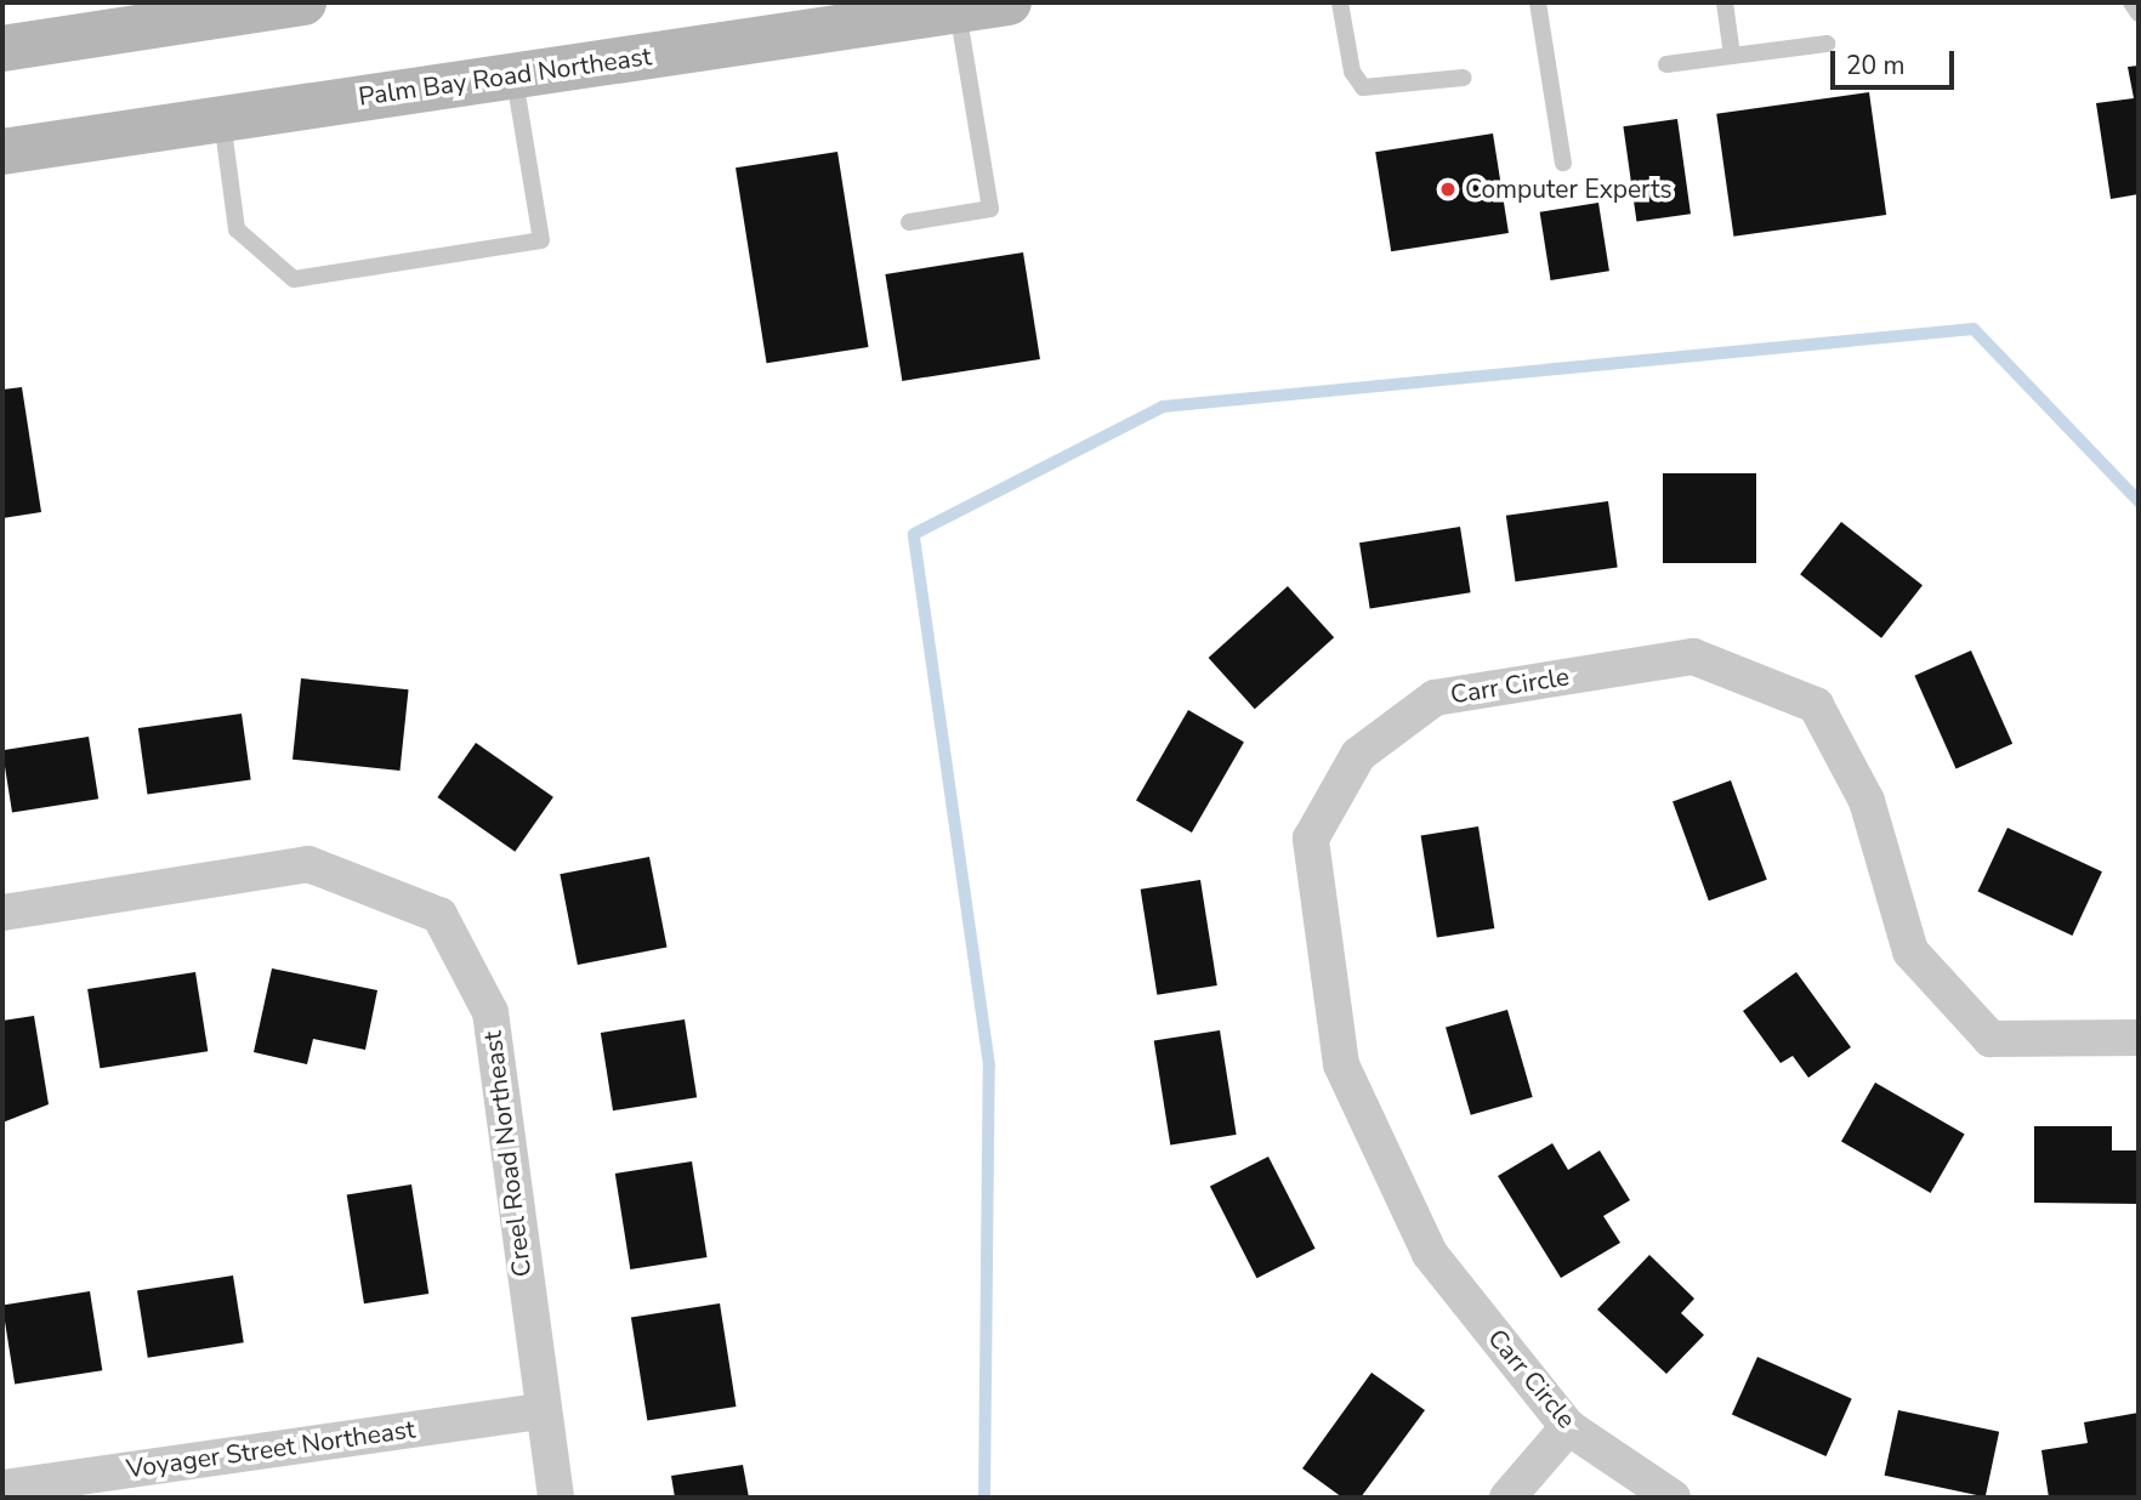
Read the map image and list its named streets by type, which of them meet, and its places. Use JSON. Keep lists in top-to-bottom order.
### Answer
{
  "streets": {
    "main road": ["Palm Bay Road Northeast"],
    "street": ["Carr Circle", "Creel Road Northeast", "Voyager Street Northeast"]
  },
  "crossings": [
    ["Creel Road Northeast", "Voyager Street Northeast"]
  ],
  "places": ["Computer Experts"],
  "scale_bar": "20 m"
}
